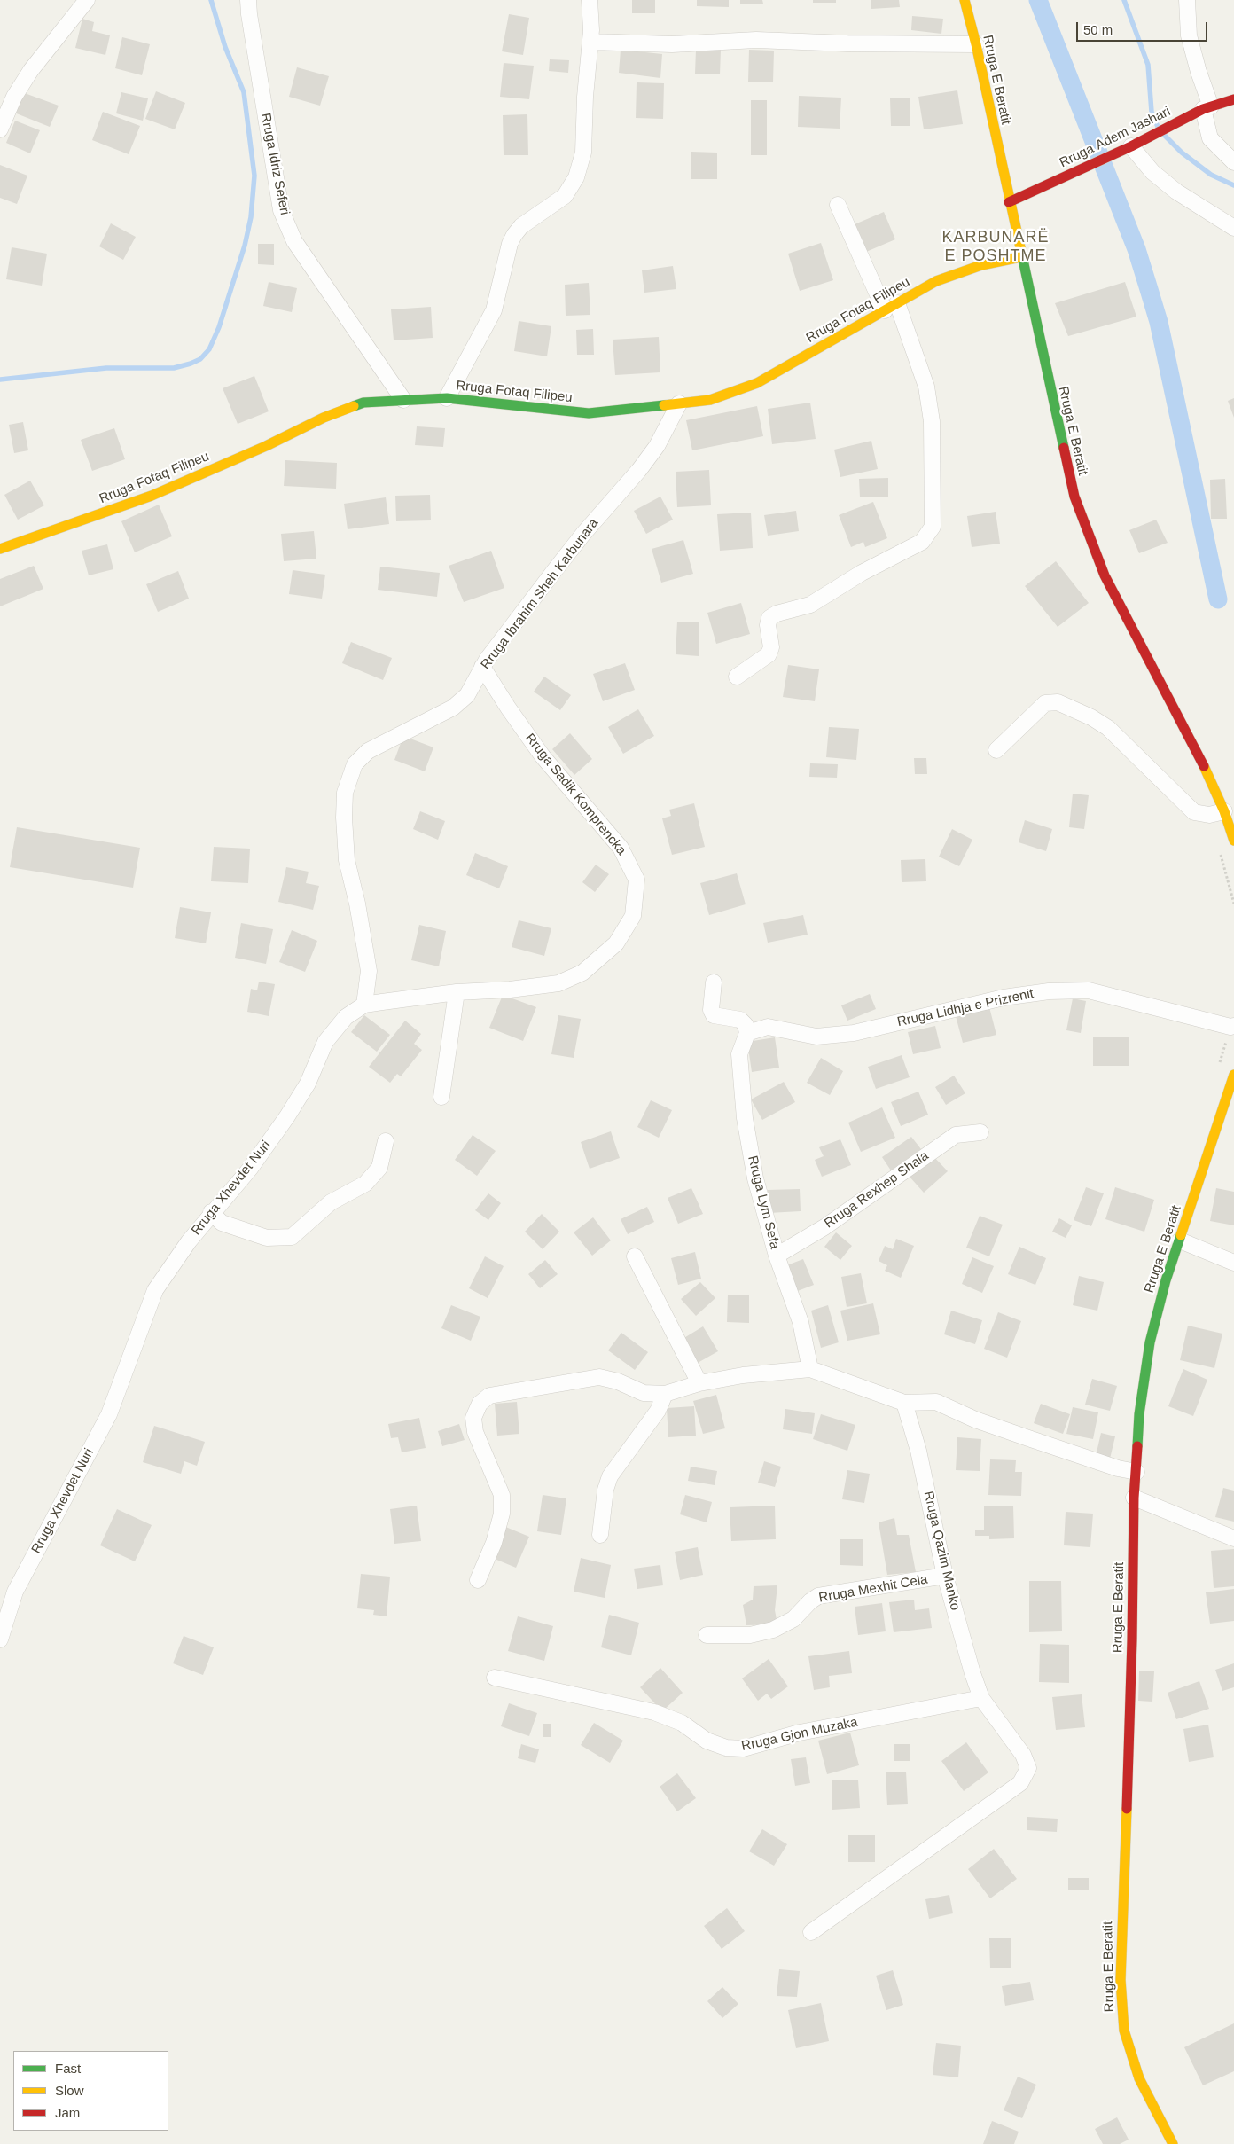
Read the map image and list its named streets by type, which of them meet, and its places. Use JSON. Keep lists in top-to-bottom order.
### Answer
{
  "streets": {
    "main road": ["Rruga E Beratit", "Rruga Adem Jashari", "Rruga Fotaq Filipeu"],
    "street": [
      "Rruga Idriz Seferi",
      "Rruga Ibrahim Sheh Karbunara",
      "Rruga Sadik Komprencka",
      "Rruga Lidhja e Prizrenit",
      "Rruga Xhevdet Nuri",
      "Rruga Rexhep Shala",
      "Rruga Lym Sefa",
      "Rruga Qazim Manko",
      "Rruga Mexhit Cela",
      "Rruga Gjon Muzaka"
    ]
  },
  "crossings": [
    ["Rruga E Beratit", "Rruga Adem Jashari"],
    ["Rruga E Beratit", "Rruga Fotaq Filipeu"],
    ["Rruga Idriz Seferi", "Rruga Fotaq Filipeu"],
    ["Rruga Fotaq Filipeu", "Rruga Ibrahim Sheh Karbunara"],
    ["Rruga Ibrahim Sheh Karbunara", "Rruga Sadik Komprencka"],
    ["Rruga Ibrahim Sheh Karbunara", "Rruga Xhevdet Nuri"],
    ["Rruga Sadik Komprencka", "Rruga Xhevdet Nuri"],
    ["Rruga Lidhja e Prizrenit", "Rruga Lym Sefa"],
    ["Rruga Rexhep Shala", "Rruga Lym Sefa"],
    ["Rruga Qazim Manko", "Rruga Mexhit Cela"],
    ["Rruga Qazim Manko", "Rruga Gjon Muzaka"]
  ],
  "districts": ["KARBUNARË E POSHTME"],
  "legend": ["Fast", "Slow", "Jam"],
  "scale_bar": "50 m"
}
